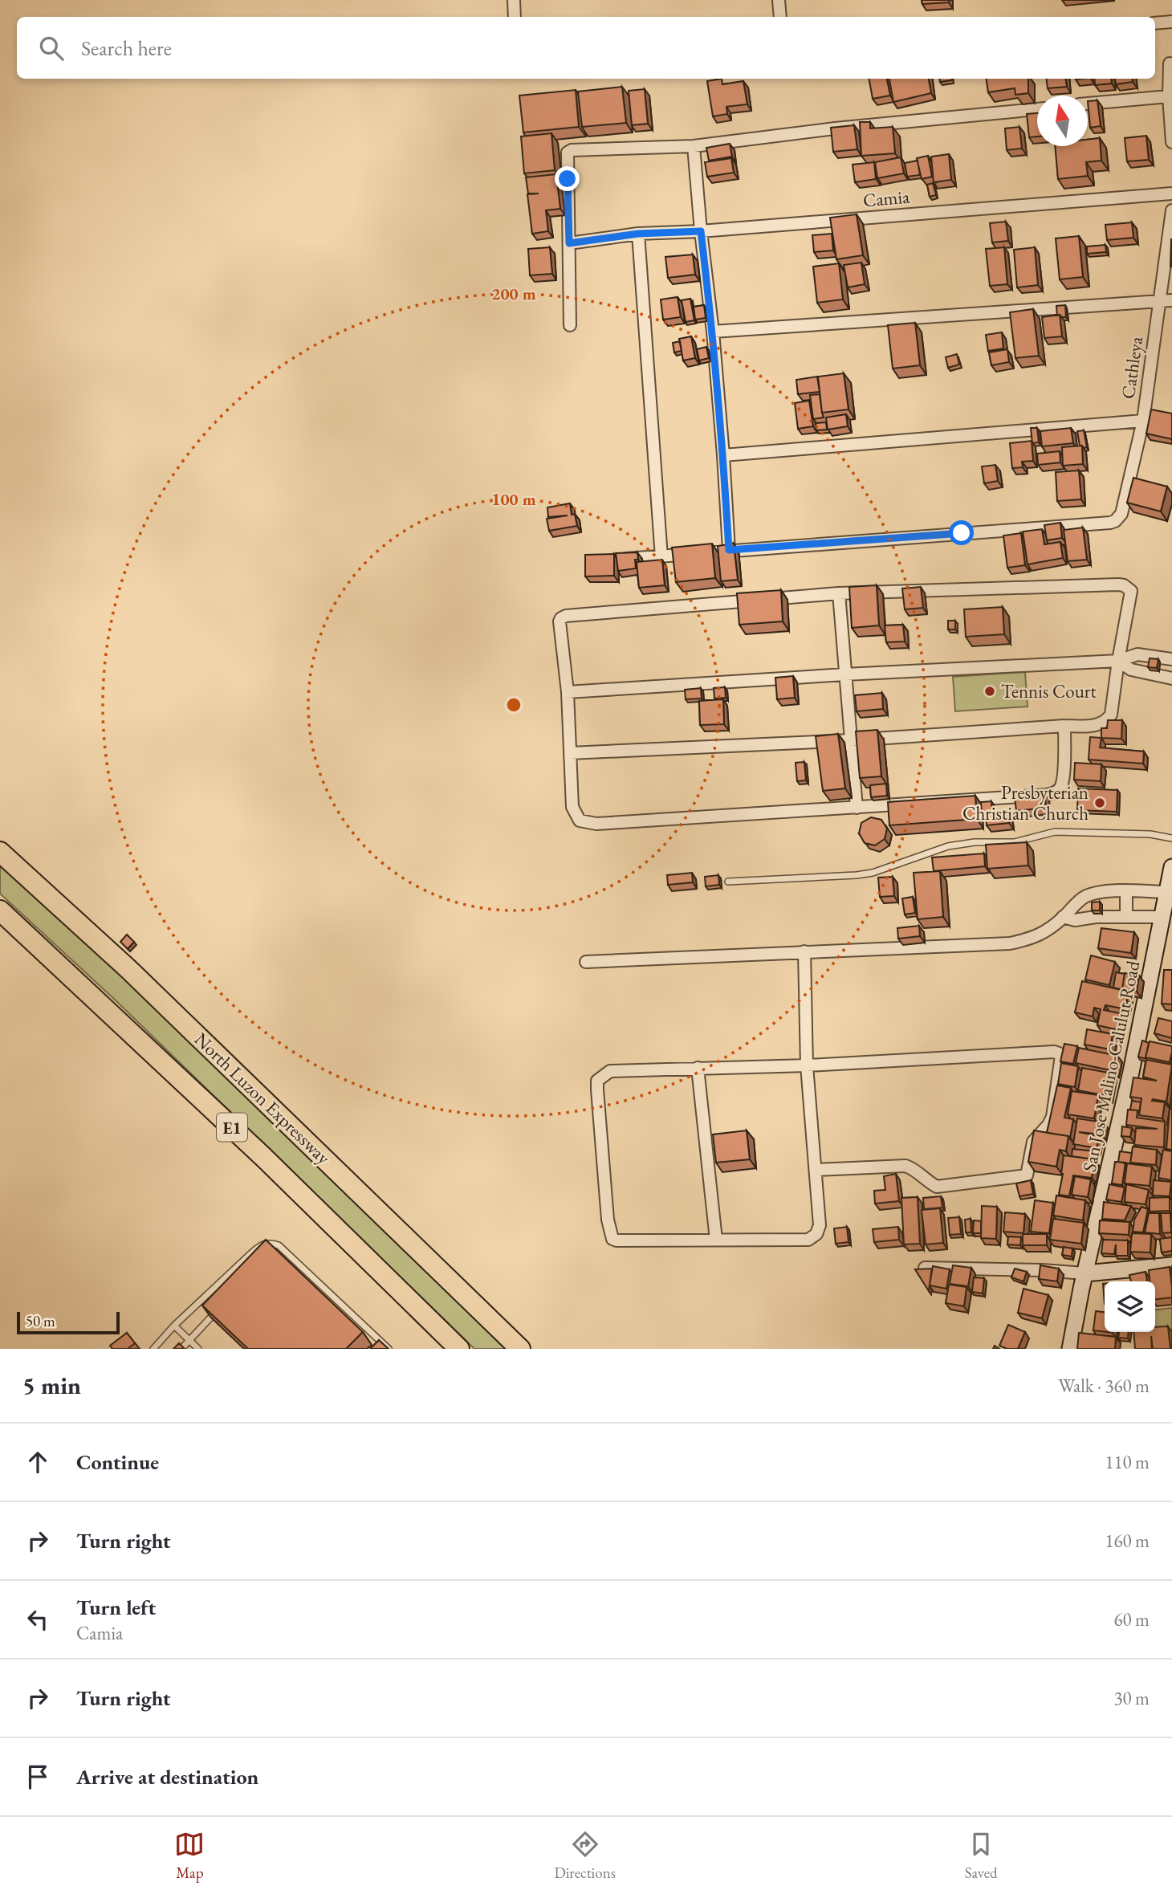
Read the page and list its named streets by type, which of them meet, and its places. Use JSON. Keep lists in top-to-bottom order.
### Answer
{
  "streets": {
    "highway": ["North Luzon Expressway", "E1"],
    "main road": ["San Jose Malino-Calulut Road"],
    "street": ["Camia", "Cathleya"]
  },
  "places": ["Tennis Court", "Presbyterian Christian Church"],
  "scale_bar": "50 m",
  "north": "top",
  "page": {
    "search": "Search here",
    "scale": "50 m",
    "heading": ["5 min", "Walk · 360 m"],
    "list": [
      ["Continue", "110 m"],
      ["Turn right", "160 m"],
      ["Turn left", "Camia", "60 m"],
      ["Turn right", "30 m"],
      "Arrive at destination"
    ],
    "nav": ["Map", "Directions", "Saved"]
  },
  "rings": ["200 m", "100 m"]
}
